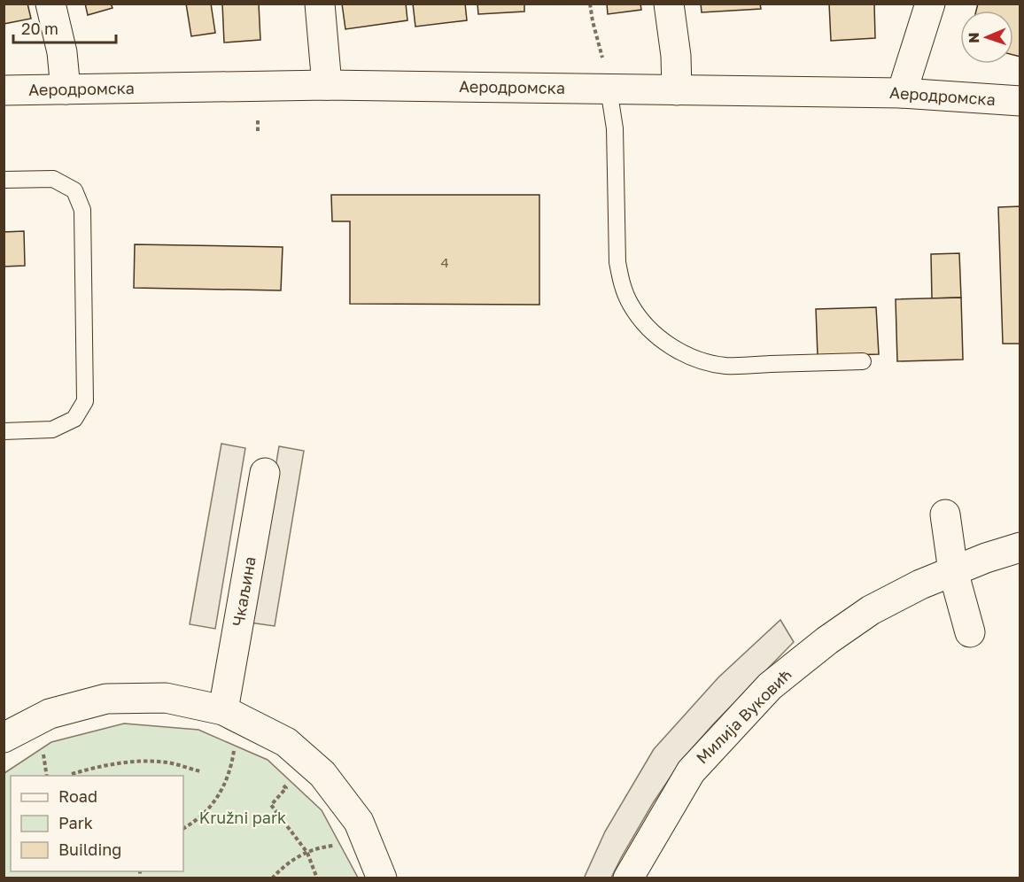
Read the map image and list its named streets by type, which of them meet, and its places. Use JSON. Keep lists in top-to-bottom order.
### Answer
{
  "streets": {
    "street": ["Аеродромска", "Чкаљина", "Милија Вуковић"]
  },
  "parks": ["Kružni park"],
  "house_numbers": ["4"],
  "legend": ["Road", "Park", "Building"],
  "scale_bar": "20 m",
  "north": "left"
}
